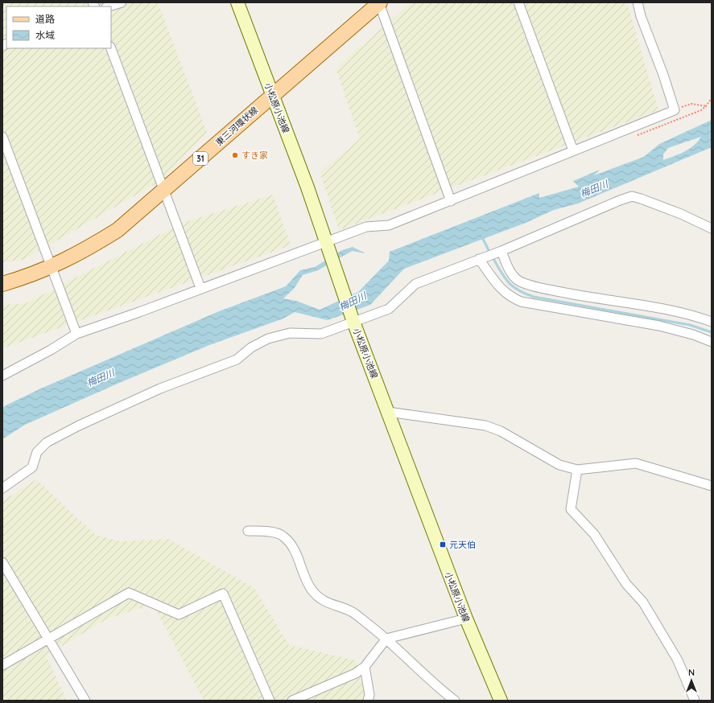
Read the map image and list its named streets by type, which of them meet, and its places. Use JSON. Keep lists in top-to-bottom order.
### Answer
{
  "streets": {
    "main road": ["小松原小池線", "東三河環状線", "31"]
  },
  "crossings": [
    ["小松原小池線", "東三河環状線"]
  ],
  "water": ["梅田川"],
  "places": {
    "other": ["すき家"],
    "transit": ["元天伯"]
  },
  "legend": ["道路", "水域"],
  "north": "top"
}
